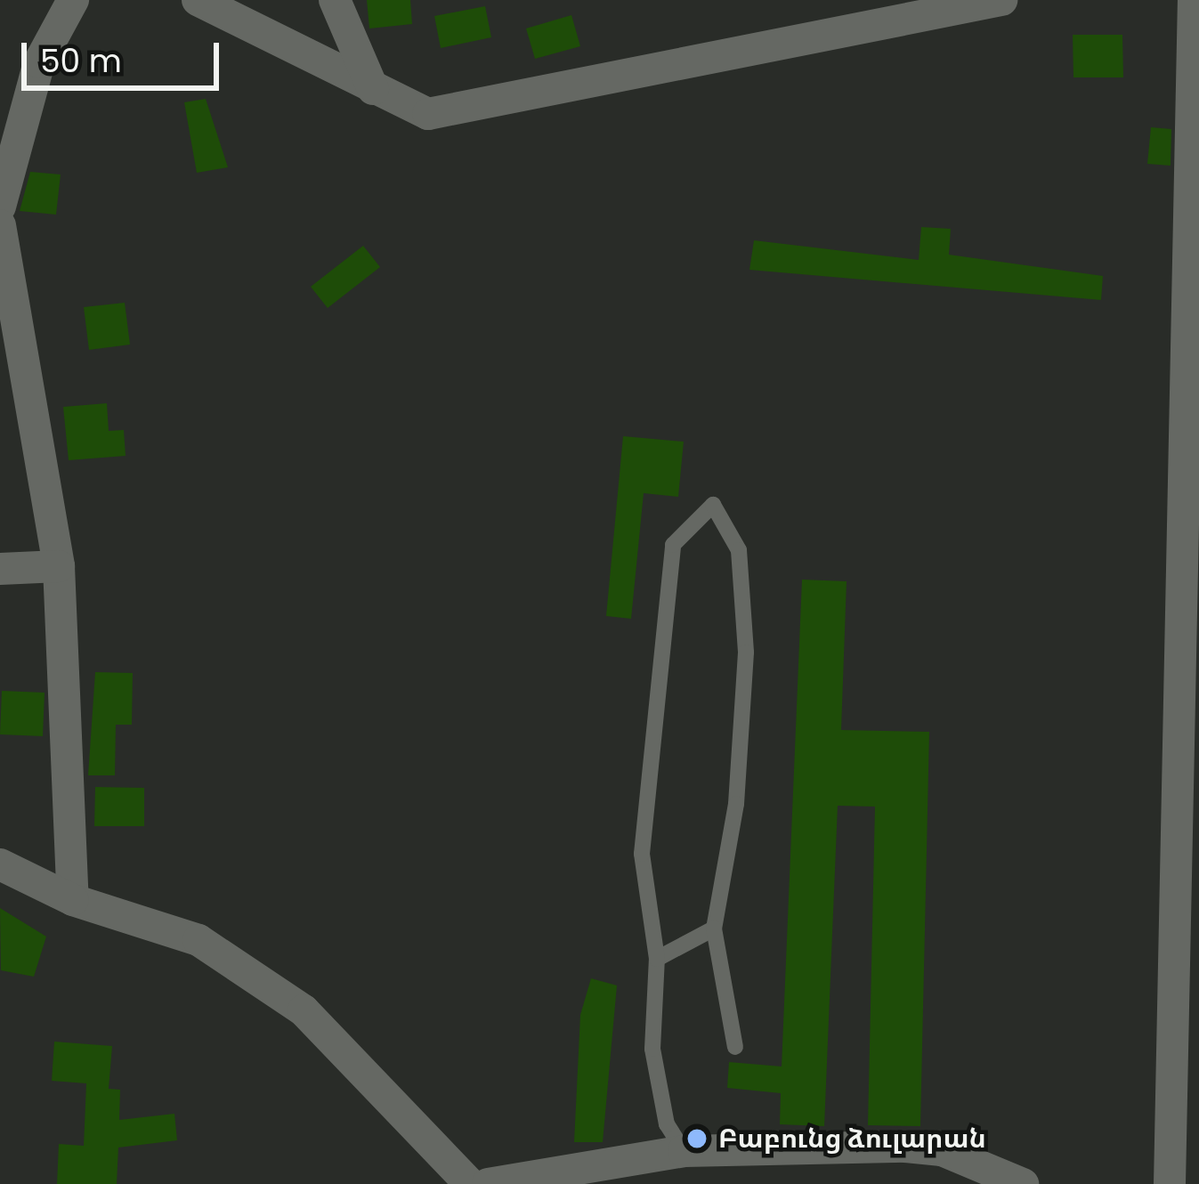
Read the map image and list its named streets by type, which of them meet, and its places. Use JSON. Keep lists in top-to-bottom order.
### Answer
{
  "places": ["Բաբունց ձուլարան"],
  "scale_bar": "50 m"
}
